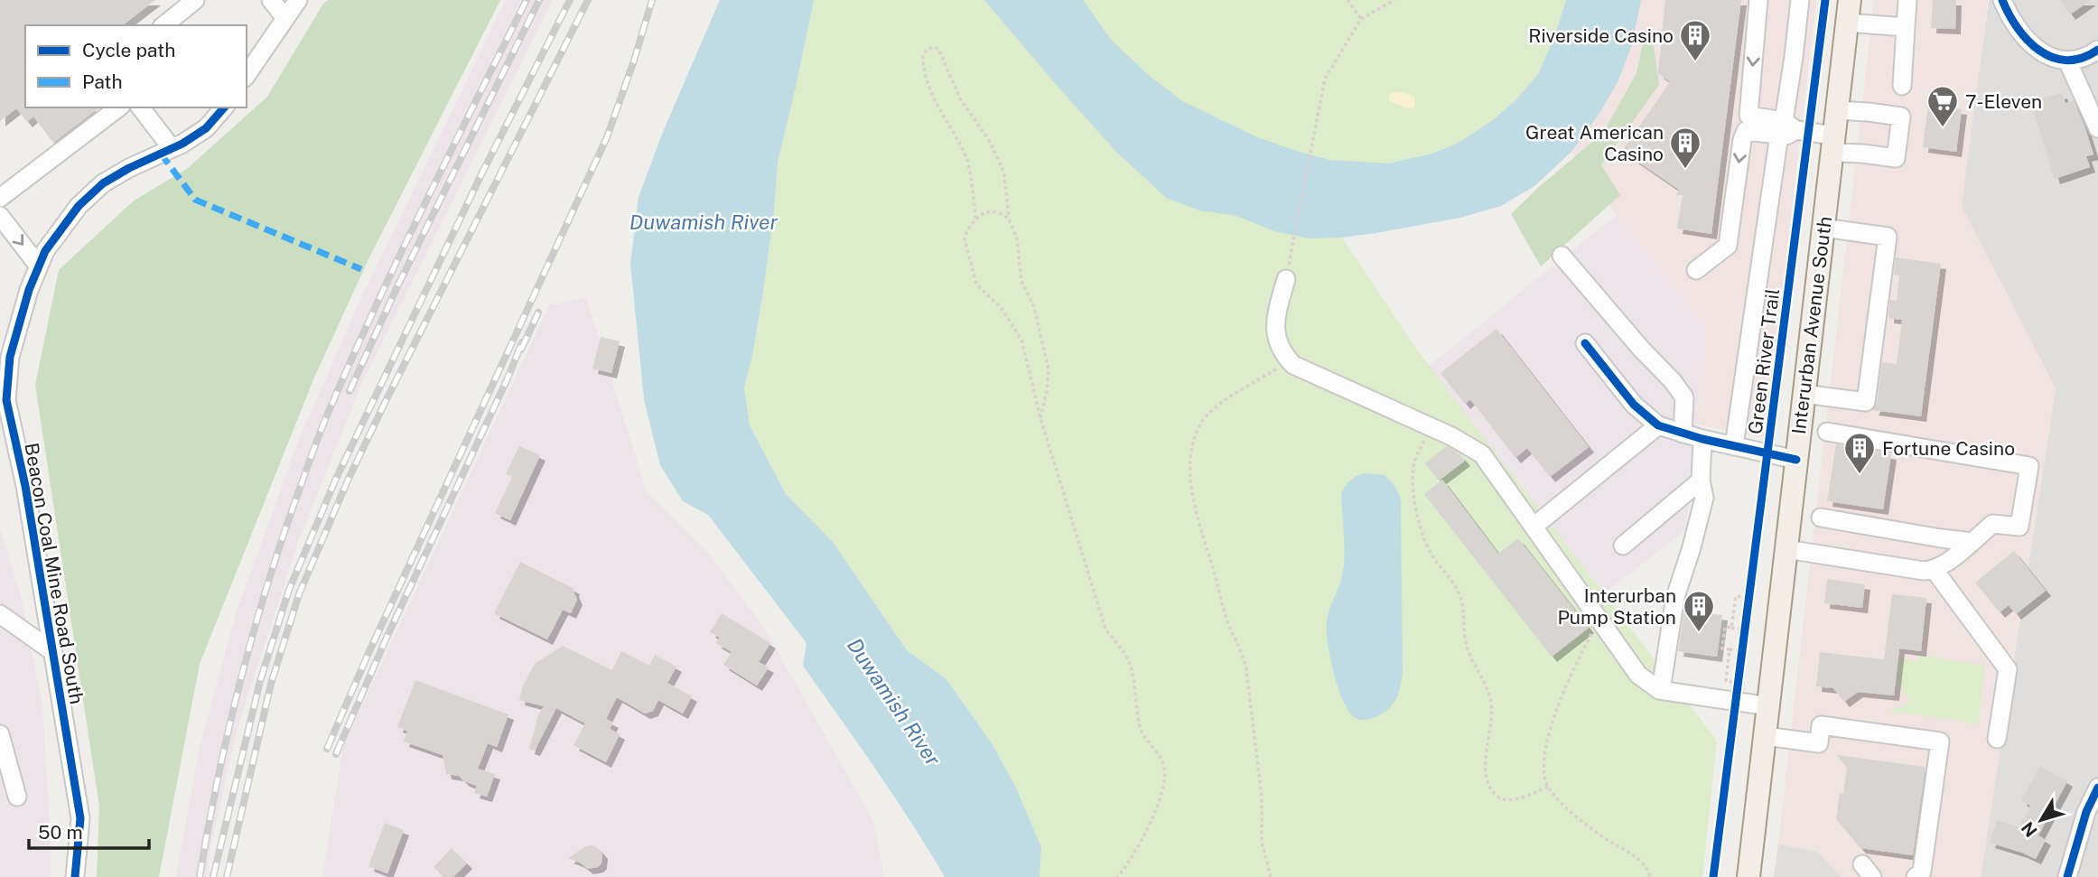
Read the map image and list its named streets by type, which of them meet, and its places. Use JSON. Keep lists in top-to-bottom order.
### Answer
{
  "streets": {
    "main road": ["Interurban Avenue South"],
    "street": ["Beacon Coal Mine Road South"],
    "cycle path": ["Green River Trail"]
  },
  "water": ["Duwamish River"],
  "places": {
    "building": [
      "Riverside Casino",
      "Great American Casino",
      "Fortune Casino",
      "Interurban Pump Station"
    ],
    "supermarket": ["7-Eleven"]
  },
  "legend": ["Cycle path", "Path"],
  "scale_bar": "50 m",
  "north": "bottom left"
}
